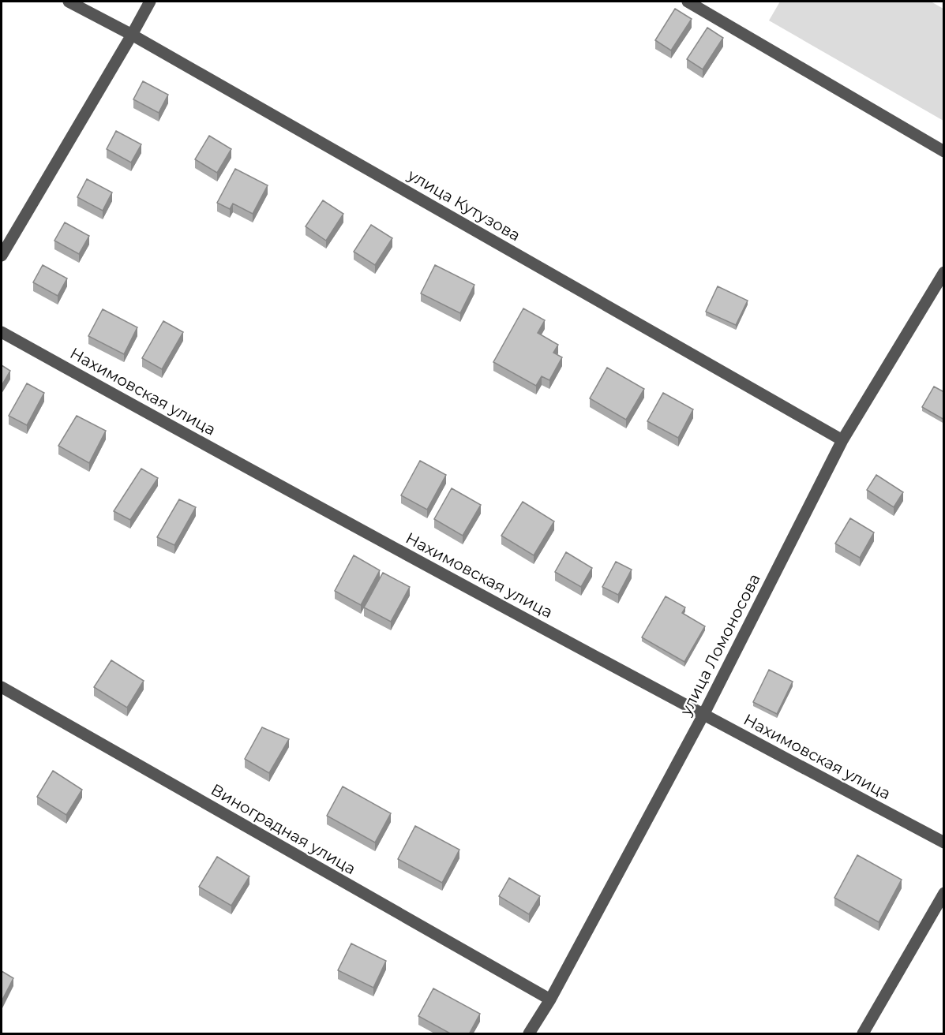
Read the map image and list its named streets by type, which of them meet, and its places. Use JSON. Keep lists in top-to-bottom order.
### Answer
{
  "streets": {
    "street": [
      "улица Кутузова",
      "Нахимовская улица",
      "улица Ломоносова",
      "Виноградная улица"
    ]
  },
  "crossings": [
    ["улица Кутузова", "улица Ломоносова"],
    ["Нахимовская улица", "улица Ломоносова"],
    ["улица Ломоносова", "Виноградная улица"]
  ]
}
